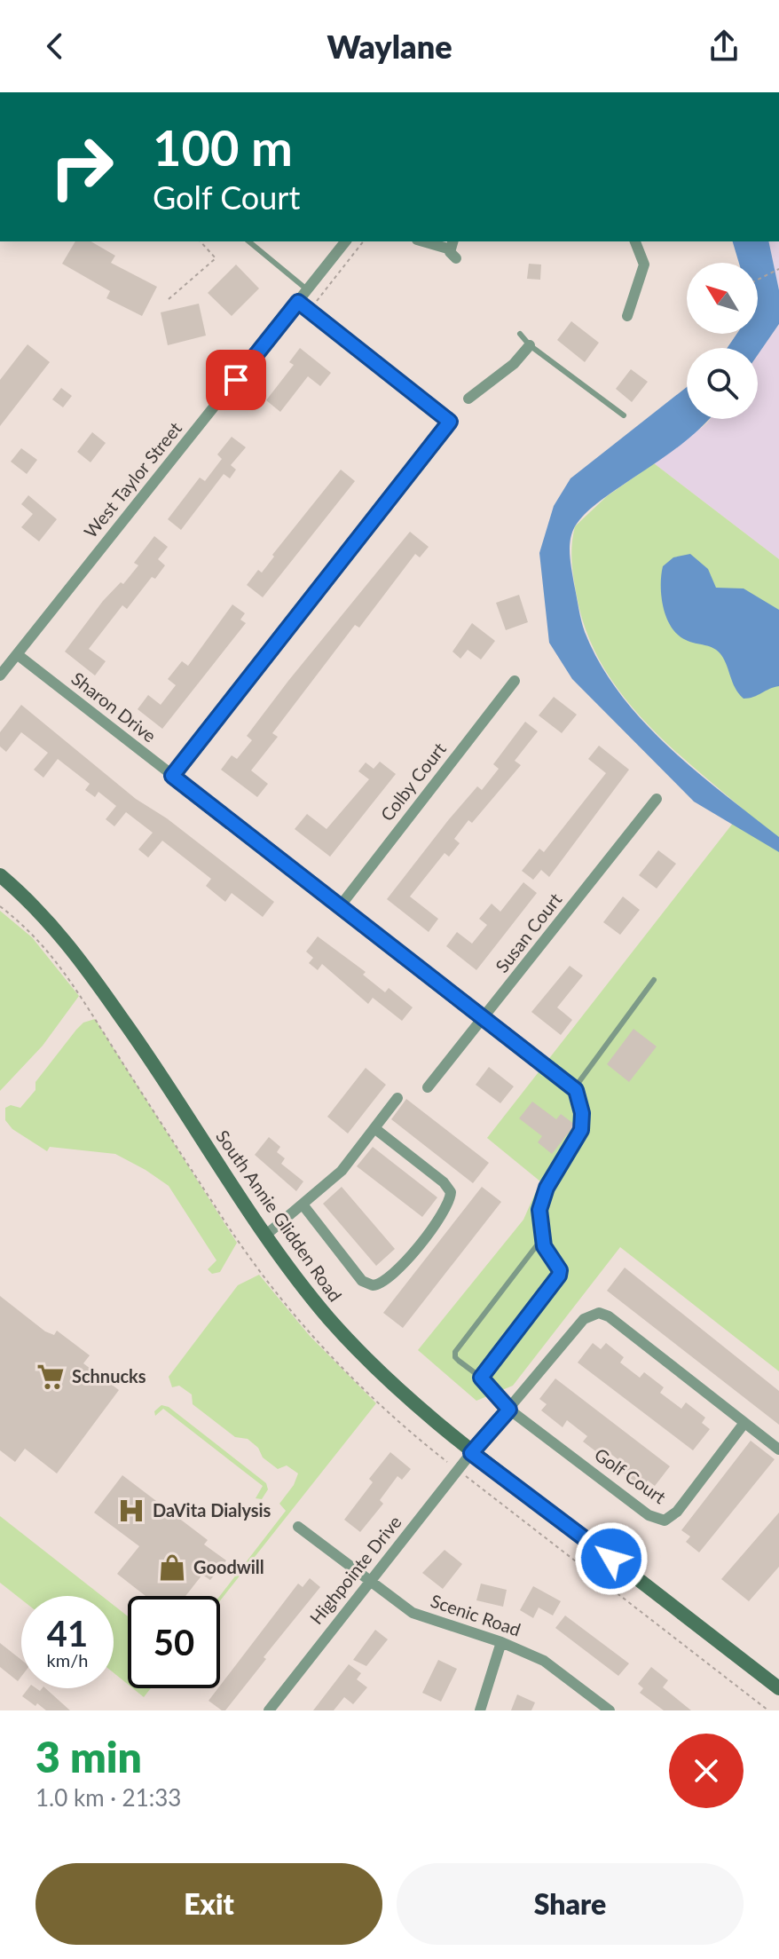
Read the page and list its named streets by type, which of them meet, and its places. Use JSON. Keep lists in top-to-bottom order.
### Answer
{
  "streets": {
    "main road": ["South Annie Glidden Road"],
    "street": [
      "West Taylor Street",
      "Sharon Drive",
      "Colby Court",
      "Susan Court",
      "Golf Court",
      "Highpointe Drive",
      "Scenic Road"
    ]
  },
  "crossings": [
    ["West Taylor Street", "Sharon Drive"],
    ["Sharon Drive", "Colby Court"],
    ["Sharon Drive", "Susan Court"],
    ["South Annie Glidden Road", "Highpointe Drive"],
    ["Highpointe Drive", "Scenic Road"]
  ],
  "places": {
    "supermarket": ["Schnucks"],
    "hospital": ["DaVita Dialysis"],
    "shop": ["Goodwill"]
  },
  "north": "top left",
  "page": {
    "header": "Waylane",
    "turn": ["100 m", "Golf Court"],
    "speed": "41 km/h",
    "limit": "50",
    "heading": ["3 min", "1.0 km · 21:33"],
    "buttons": ["Exit", "Share"]
  }
}
